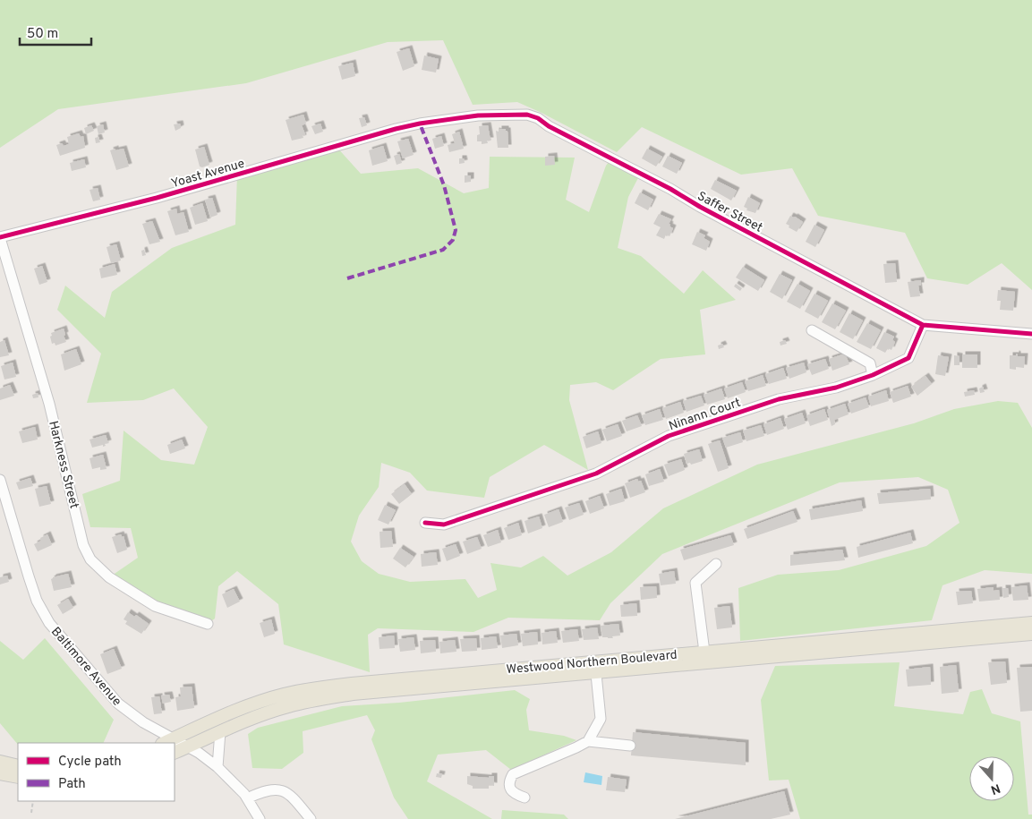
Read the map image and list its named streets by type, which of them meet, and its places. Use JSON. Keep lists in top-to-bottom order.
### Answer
{
  "streets": {
    "main road": ["Westwood Northern Boulevard"],
    "street": [
      "Yoast Avenue",
      "Saffer Street",
      "Ninann Court",
      "Harkness Street",
      "Baltimore Avenue"
    ]
  },
  "crossings": [
    ["Yoast Avenue", "Saffer Street"],
    ["Yoast Avenue", "Harkness Street"],
    ["Saffer Street", "Ninann Court"],
    ["Westwood Northern Boulevard", "Baltimore Avenue"]
  ],
  "legend": ["Cycle path", "Path"],
  "scale_bar": "50 m",
  "north": "bottom"
}
